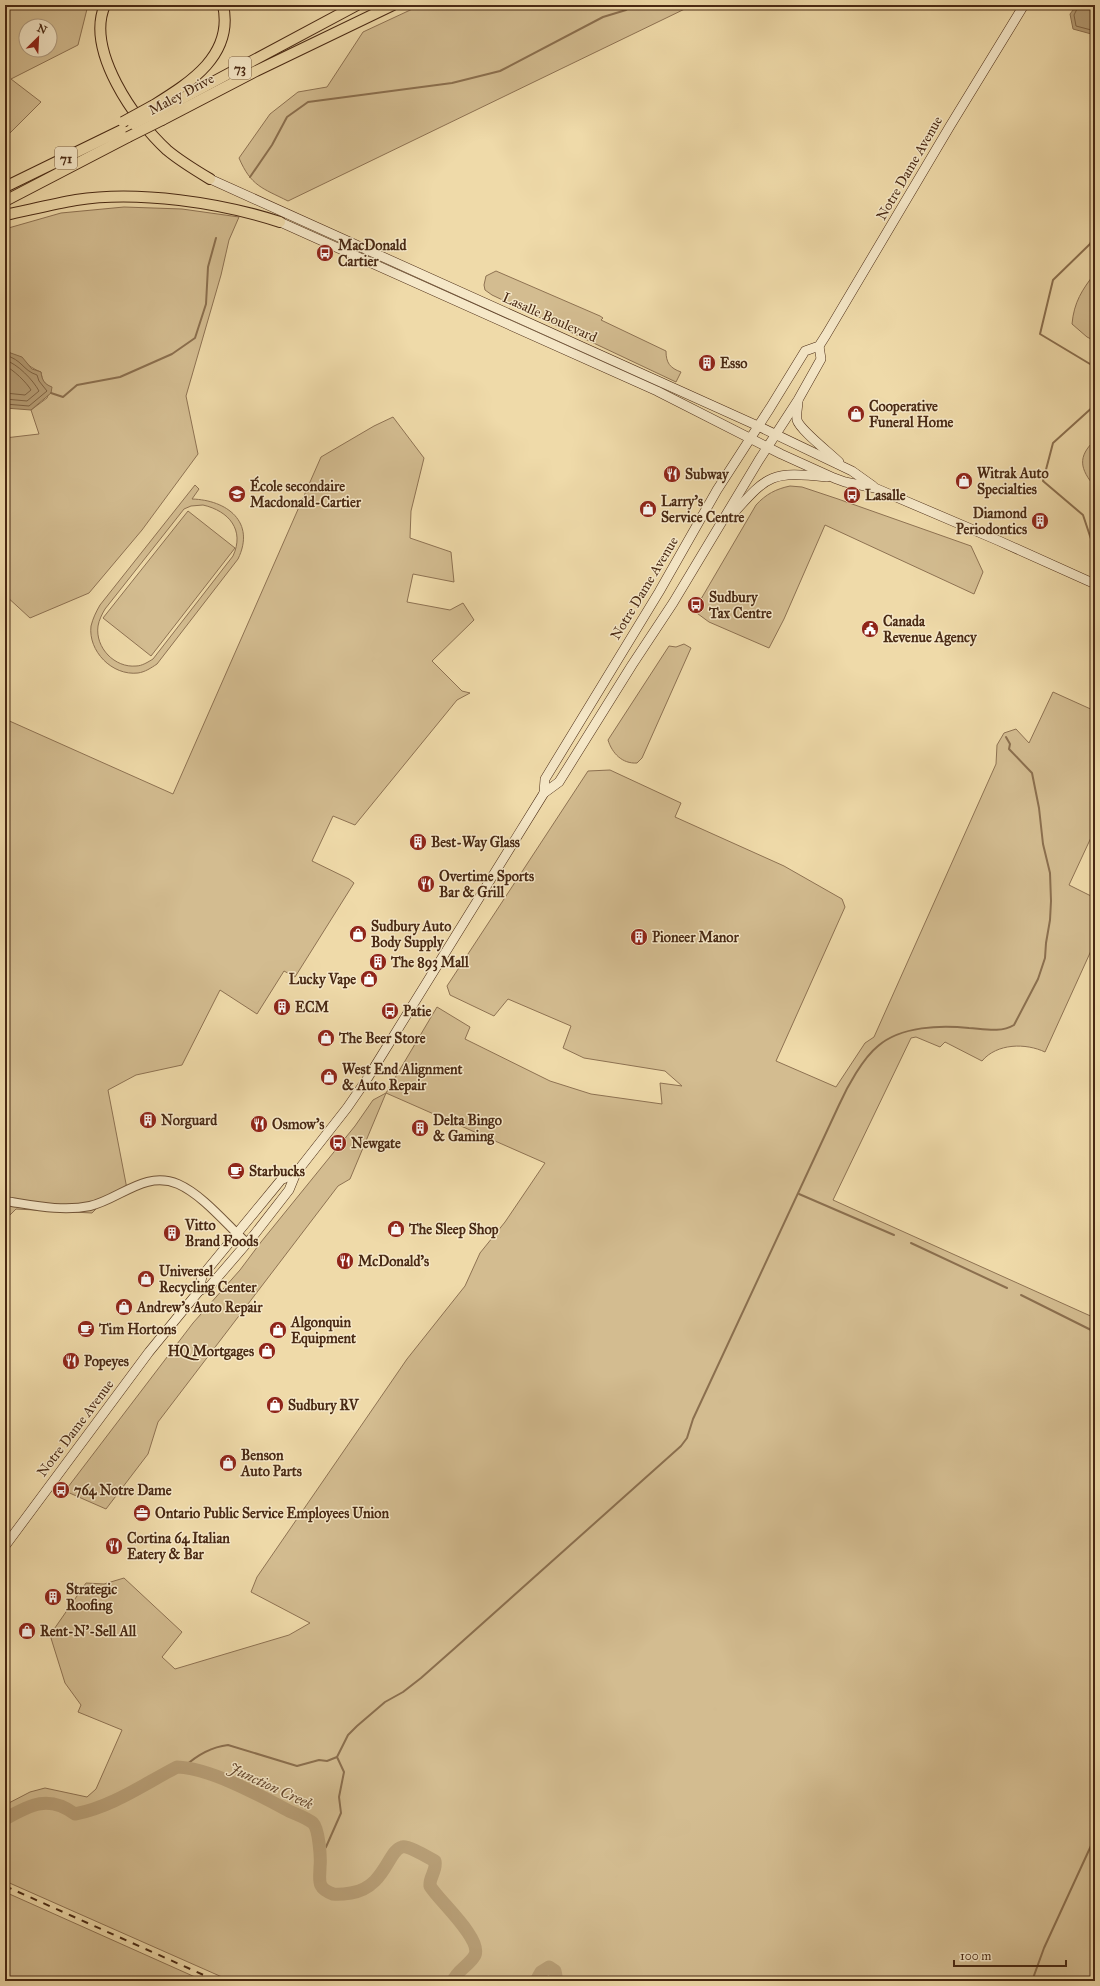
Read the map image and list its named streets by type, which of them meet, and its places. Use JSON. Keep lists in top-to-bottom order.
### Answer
{
  "streets": {
    "highway": ["73", "Maley Drive", "71"],
    "main road": ["Notre Dame Avenue", "Lasalle Boulevard"]
  },
  "crossings": [
    ["Notre Dame Avenue", "Lasalle Boulevard"]
  ],
  "water": ["Junction Creek"],
  "places": {
    "bus stop": [
      "MacDonald Cartier",
      "Lasalle",
      "Sudbury Tax Centre",
      "Patie",
      "Newgate",
      "764 Notre Dame"
    ],
    "building": [
      "Esso",
      "Diamond Periodontics",
      "Best-Way Glass",
      "Pioneer Manor",
      "The 893 Mall",
      "ECM",
      "Norguard",
      "Delta Bingo & Gaming",
      "Vitto Brand Foods",
      "Strategic Roofing"
    ],
    "shop": [
      "Cooperative Funeral Home",
      "Witrak Auto Specialties",
      "Larry's Service Centre",
      "Sudbury Auto Body Supply",
      "Lucky Vape",
      "The Beer Store",
      "West End Alignment & Auto Repair",
      "The Sleep Shop",
      "Universel Recycling Center",
      "Andrew's Auto Repair",
      "Algonquin Equipment",
      "HQ Mortgages",
      "Sudbury RV",
      "Benson Auto Parts",
      "Rent-N'-Sell All"
    ],
    "restaurant": [
      "Subway",
      "Overtime Sports Bar & Grill",
      "Osmow's",
      "McDonald's",
      "Popeyes",
      "Cortina 64 Italian Eatery & Bar"
    ],
    "school or university": ["École secondaire Macdonald-Cartier"],
    "public building": ["Canada Revenue Agency"],
    "cafe": ["Starbucks", "Tim Hortons"],
    "office": ["Ontario Public Service Employees Union"]
  },
  "scale_bar": "100 m",
  "north": "top right"
}
